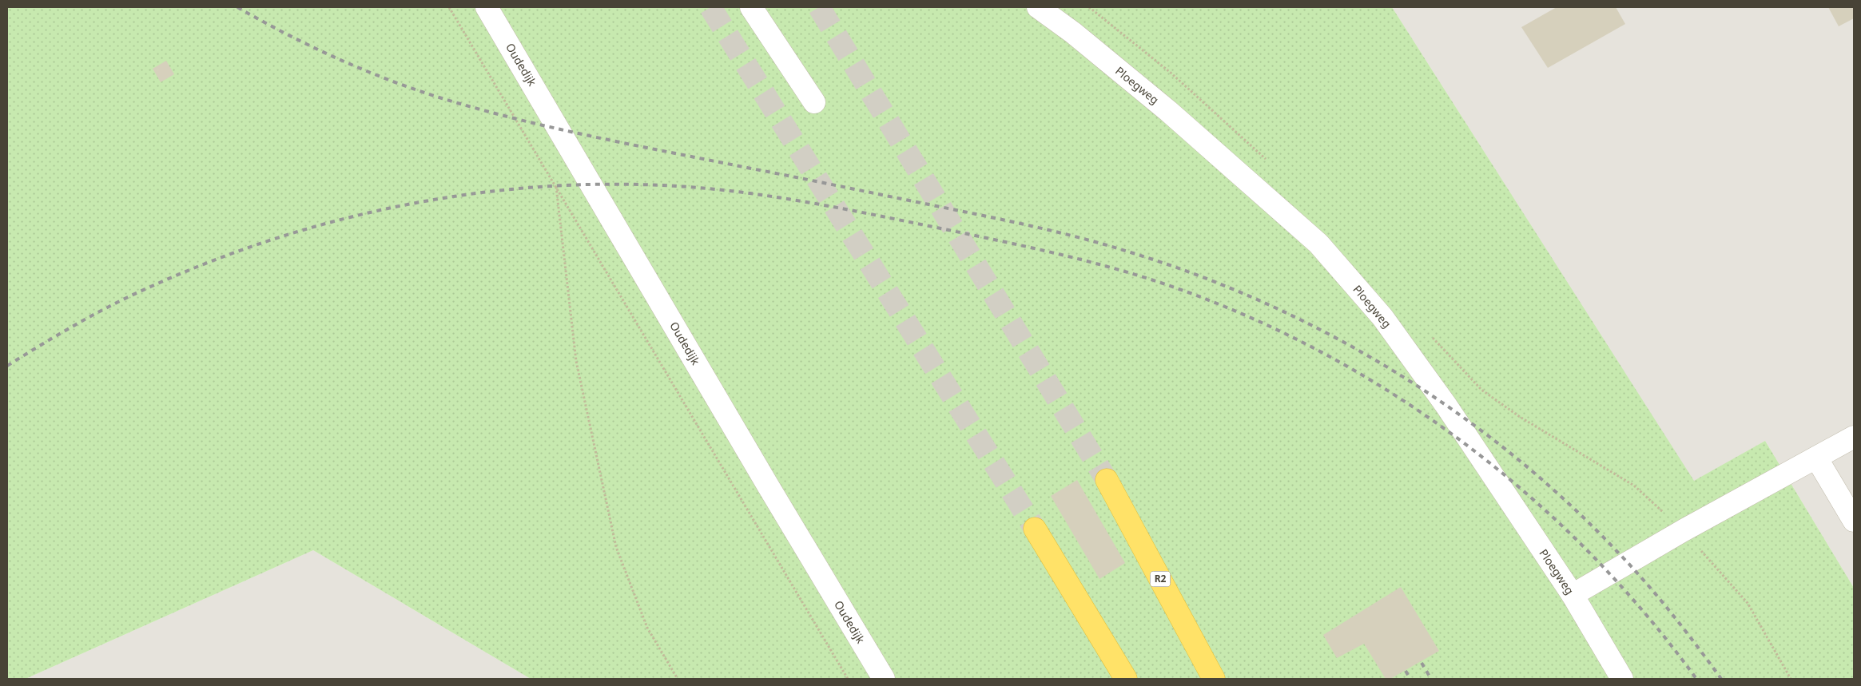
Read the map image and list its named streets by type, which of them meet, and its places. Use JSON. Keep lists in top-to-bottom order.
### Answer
{
  "streets": {
    "highway": ["R2"],
    "street": ["Oudedijk", "Ploegweg"]
  }
}
